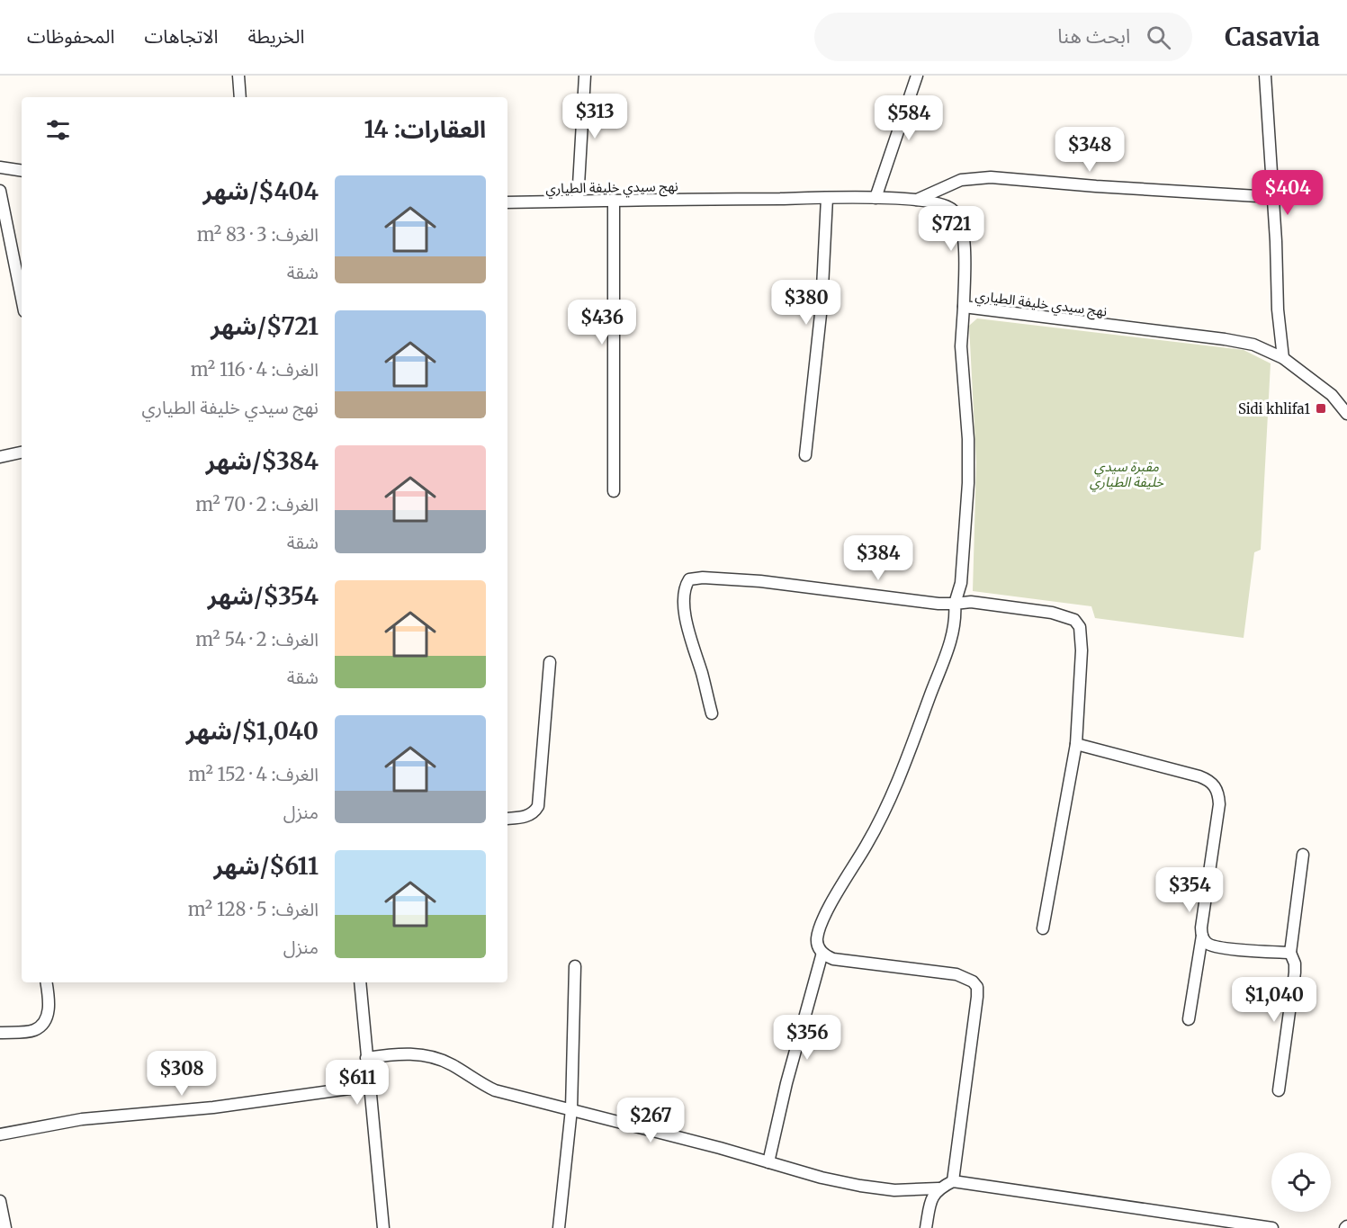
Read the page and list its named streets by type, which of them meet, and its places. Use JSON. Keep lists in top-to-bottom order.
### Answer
{
  "streets": {
    "street": ["نهج سيدي خليفة الطياري"]
  },
  "parks": ["مقبرة سيدي خليفة الطياري"],
  "places": {
    "transit": ["Sidi khlifa1"]
  },
  "page": {
    "header": "Casavia",
    "search": "ابحث هنا",
    "nav": ["الخريطة", "الاتجاهات", "المحفوظات"],
    "price": [
      "$313",
      "$584",
      "$348",
      "$404",
      "$721",
      "$380",
      "$436",
      "$384",
      "$354",
      "$1,040",
      "$356",
      "$308",
      "$611",
      "$267"
    ],
    "heading": "العقارات: 14",
    "list": [
      {
        "name": "$404/شهر",
        "note": "الغرف: 3 · 83 m² · شقة"
      },
      {
        "name": "$721/شهر",
        "note": "الغرف: 4 · 116 m² · نهج سيدي خليفة الطياري"
      },
      {
        "name": "$384/شهر",
        "note": "الغرف: 2 · 70 m² · شقة"
      },
      {
        "name": "$354/شهر",
        "note": "الغرف: 2 · 54 m² · شقة"
      },
      {
        "name": "$1,040/شهر",
        "note": "الغرف: 4 · 152 m² · منزل"
      },
      {
        "name": "$611/شهر",
        "note": "الغرف: 5 · 128 m² · منزل"
      }
    ]
  }
}
